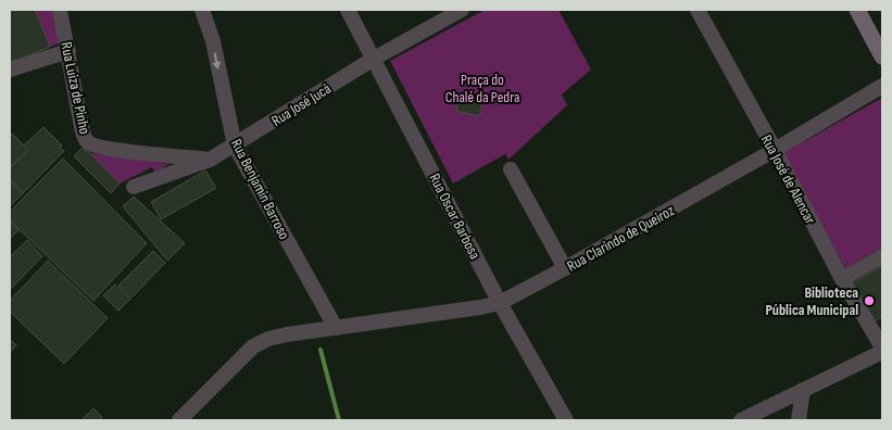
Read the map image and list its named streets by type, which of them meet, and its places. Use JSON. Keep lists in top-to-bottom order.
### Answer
{
  "streets": {
    "street": [
      "Rua Luiza de Pinho",
      "Rua José Jucá",
      "Rua José de Alencar",
      "Rua Benjamin Barroso",
      "Rua Oscar Barbosa",
      "Rua Clarindo de Queiroz"
    ]
  },
  "crossings": [
    ["Rua Luiza de Pinho", "Rua José Jucá"],
    ["Rua José Jucá", "Rua Benjamin Barroso"],
    ["Rua José Jucá", "Rua Oscar Barbosa"],
    ["Rua José de Alencar", "Rua Clarindo de Queiroz"],
    ["Rua Benjamin Barroso", "Rua Clarindo de Queiroz"],
    ["Rua Oscar Barbosa", "Rua Clarindo de Queiroz"]
  ],
  "one_way": ["Rua Benjamin Barroso"],
  "parks": ["Praça do Chalé da Pedra"],
  "places": ["Biblioteca Pública Municipal"]
}
